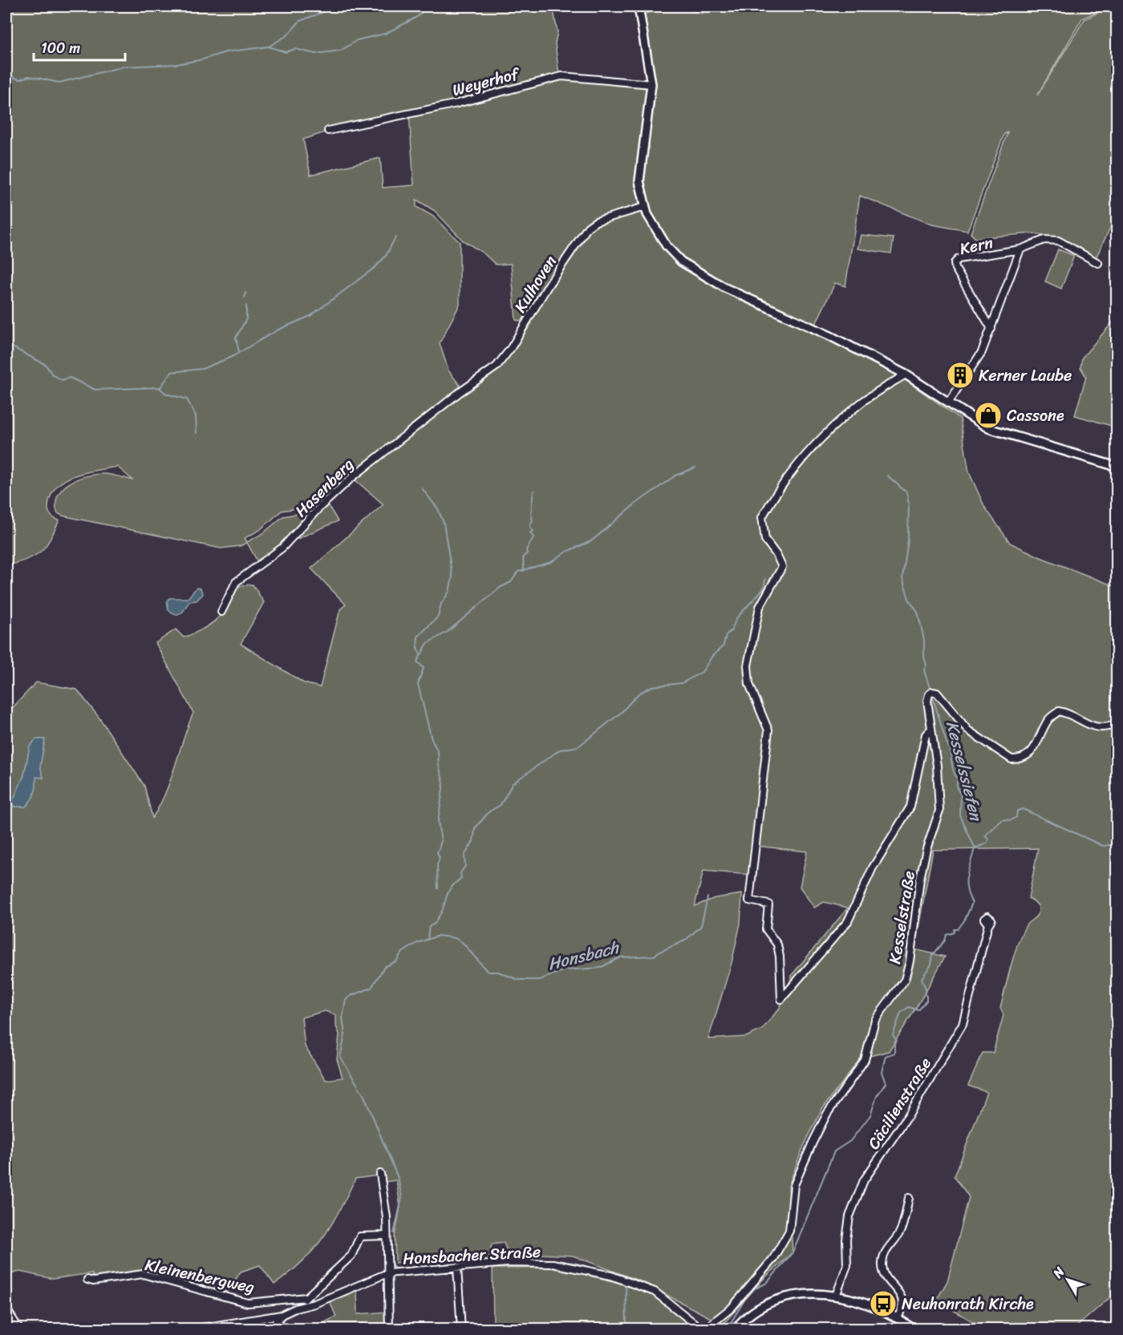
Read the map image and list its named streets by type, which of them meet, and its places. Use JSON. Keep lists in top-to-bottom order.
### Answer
{
  "streets": {
    "street": [
      "Weyerhof",
      "Kern",
      "Kulhoven",
      "Hasenberg",
      "Kesselstraße",
      "Cäcilienstraße",
      "Honsbacher Straße",
      "Kleinenbergweg"
    ]
  },
  "crossings": [
    ["Kulhoven", "Hasenberg"],
    ["Kesselstraße", "Honsbacher Straße"]
  ],
  "water": ["Kesselssiefen", "Honsbach"],
  "places": {
    "building": ["Kerner Laube"],
    "shop": ["Cassone"],
    "bus stop": ["Neuhonrath Kirche"]
  },
  "scale_bar": "100 m",
  "north": "top left"
}
